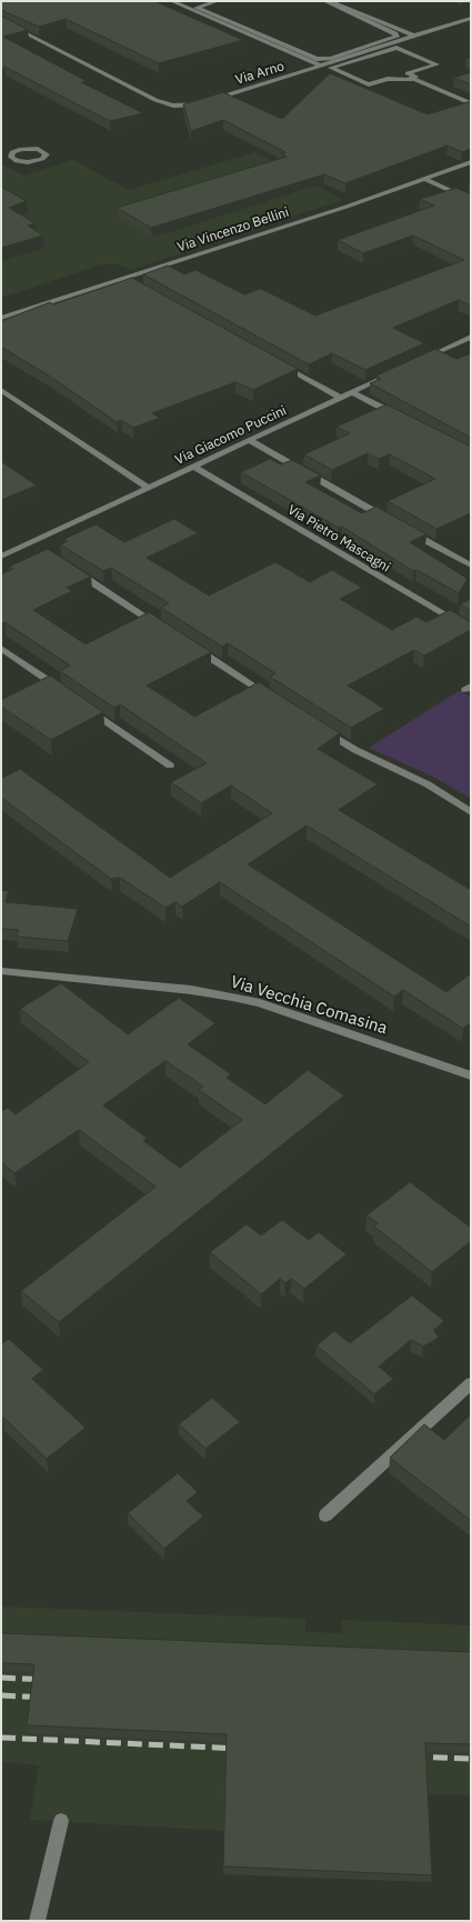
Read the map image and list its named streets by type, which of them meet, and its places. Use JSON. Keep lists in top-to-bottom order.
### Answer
{
  "streets": {
    "street": [
      "Via Arno",
      "Via Vincenzo Bellini",
      "Via Giacomo Puccini",
      "Via Pietro Mascagni",
      "Via Vecchia Comasina"
    ]
  },
  "crossings": [
    ["Via Giacomo Puccini", "Via Pietro Mascagni"]
  ]
}
